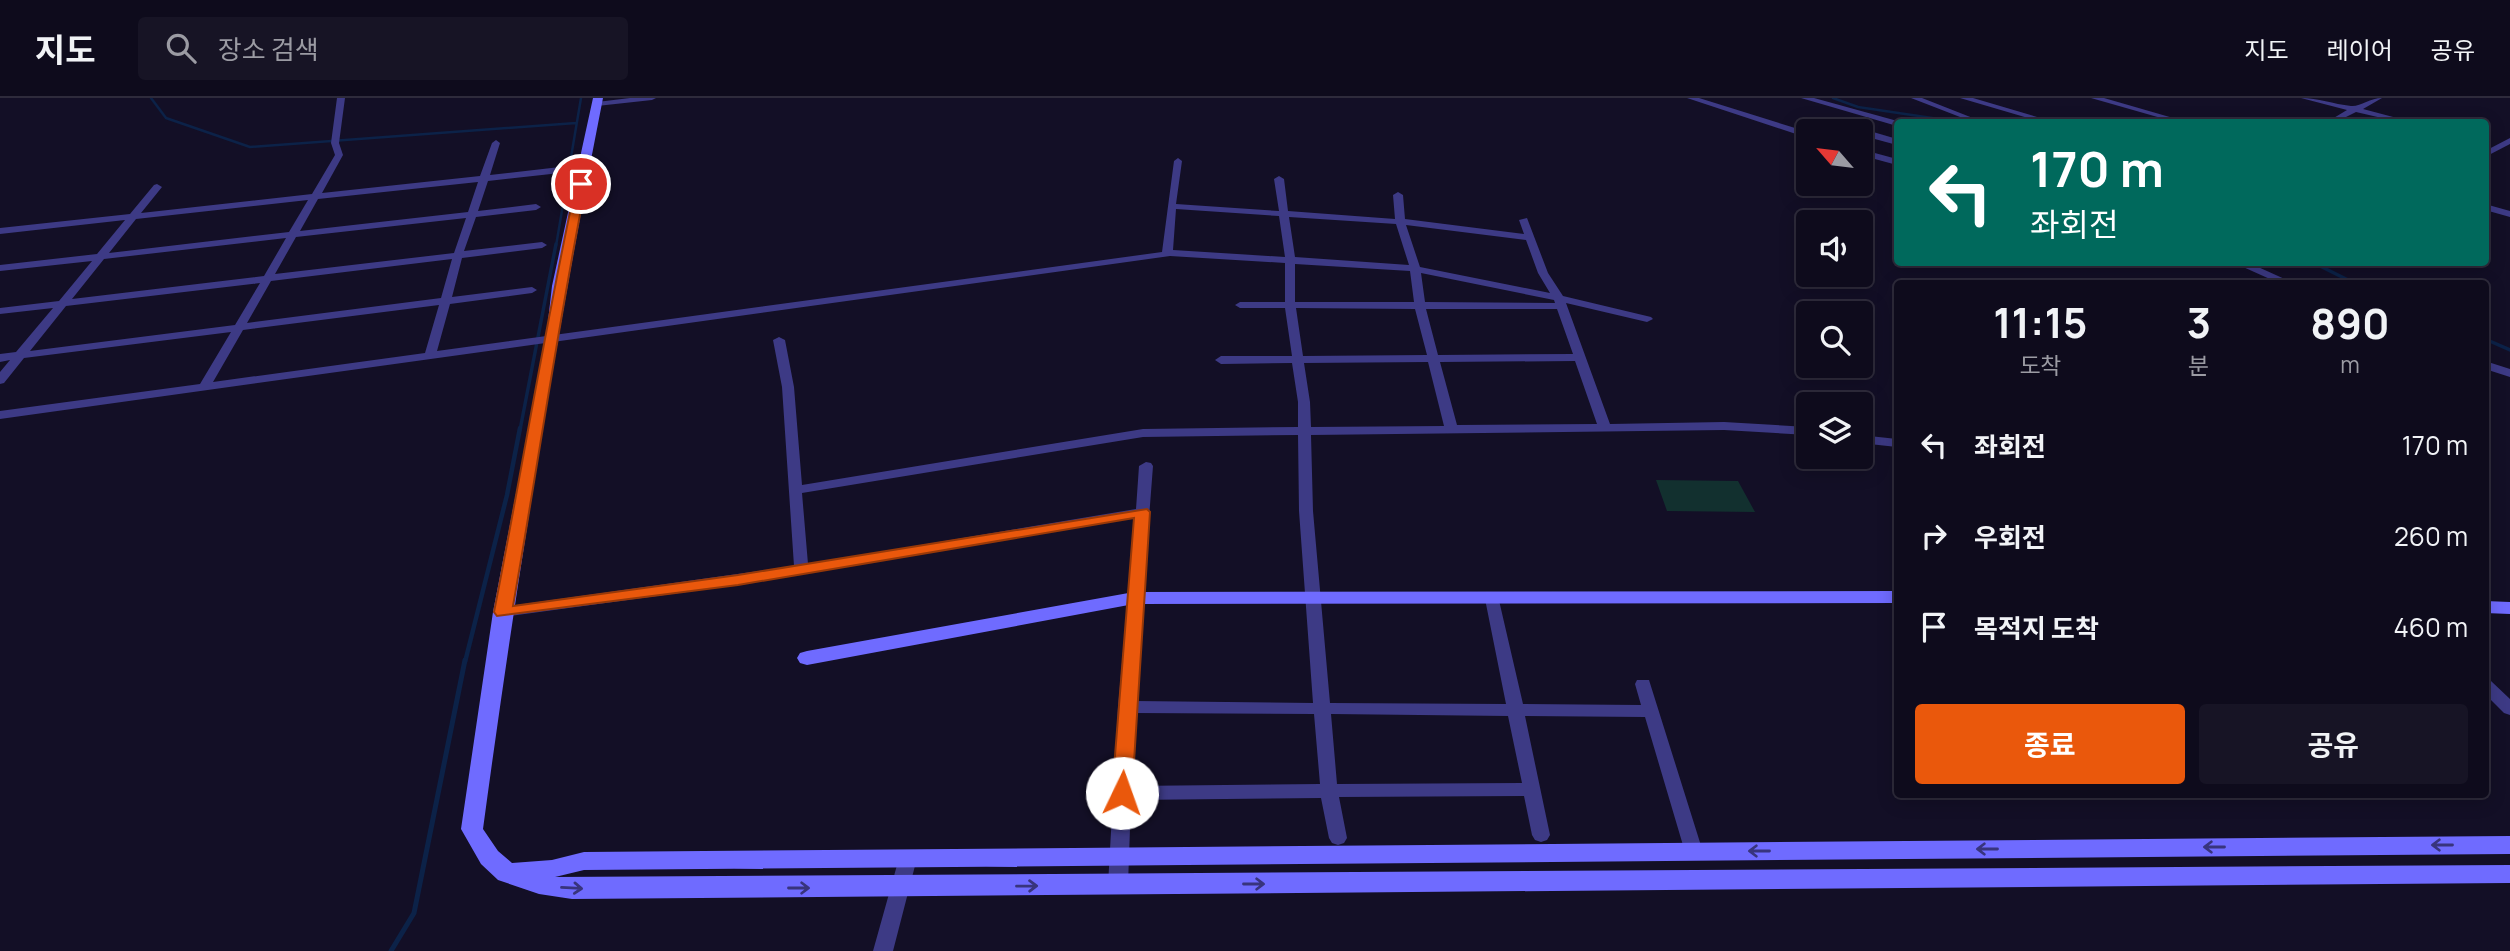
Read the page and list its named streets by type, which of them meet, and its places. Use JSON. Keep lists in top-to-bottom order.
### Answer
{
  "north": "top left",
  "page": {
    "header": "지도",
    "search": "장소 검색",
    "nav": ["지도", "레이어", "공유"],
    "turn": ["170 m", "좌회전"],
    "eta": [
      "11:15",
      "도착",
      "3",
      "분",
      "890",
      "m"
    ],
    "list": [
      {
        "name": "좌회전",
        "value": "170 m"
      },
      {
        "name": "우회전",
        "value": "260 m"
      },
      {
        "name": "목적지 도착",
        "value": "460 m"
      }
    ],
    "buttons": ["종료", "공유"]
  }
}
